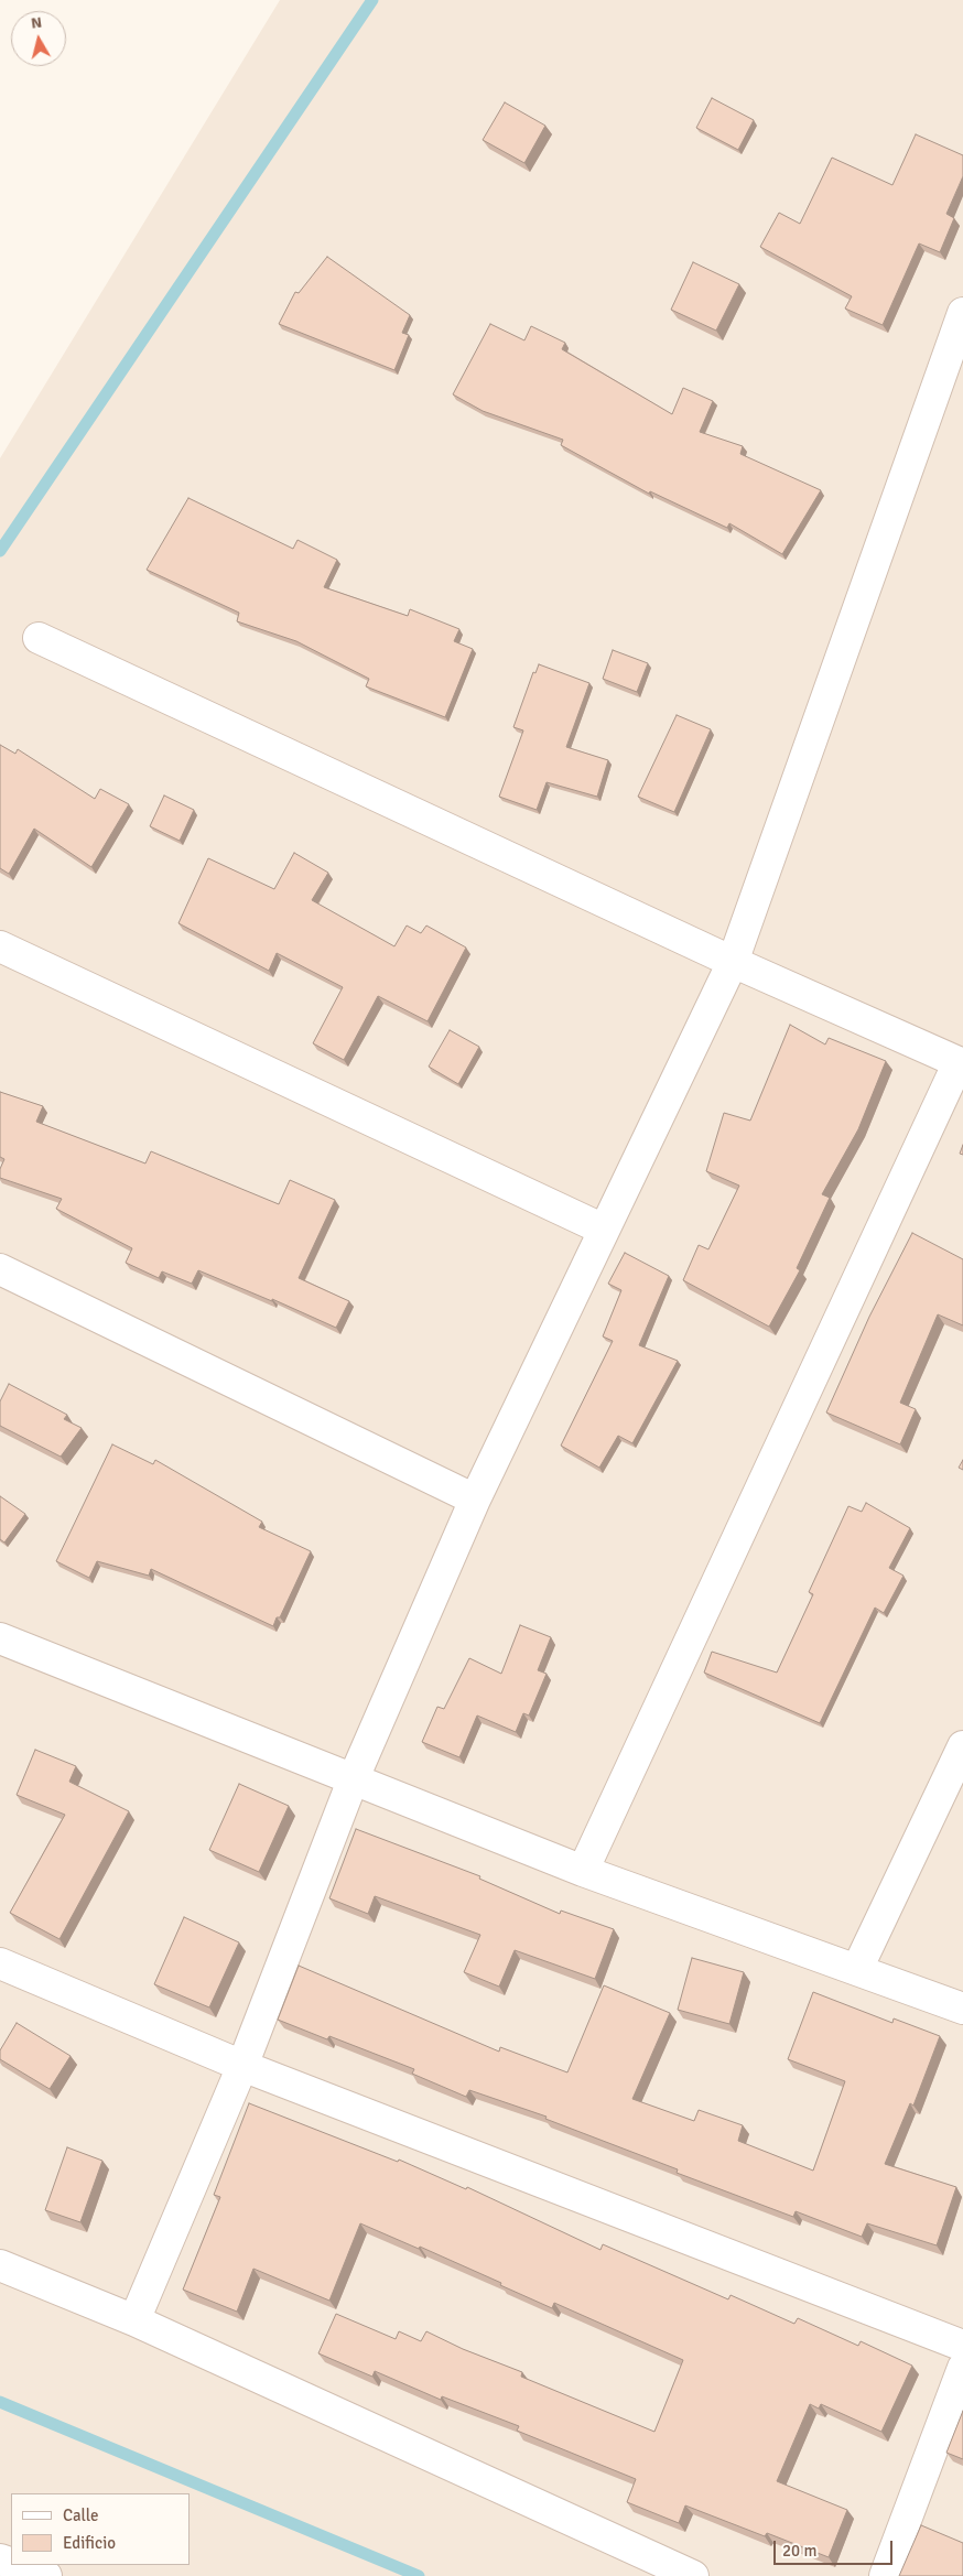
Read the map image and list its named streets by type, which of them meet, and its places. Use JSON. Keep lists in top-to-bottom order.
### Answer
{
  "legend": ["Calle", "Edificio"],
  "scale_bar": "20 m",
  "north": "top"
}
